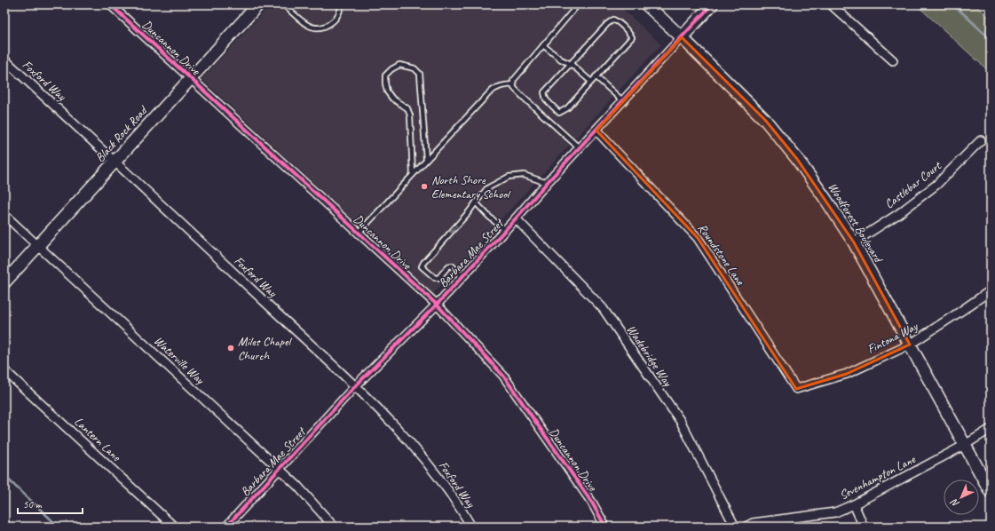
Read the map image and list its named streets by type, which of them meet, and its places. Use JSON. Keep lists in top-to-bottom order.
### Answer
{
  "streets": {
    "main road": ["Black Rock Road", "Woodforest Boulevard", "Barbara Mae Street"],
    "street": [
      "Duncannon Drive",
      "Foxford Way",
      "Castlebar Court",
      "Roundstone Lane",
      "Fintona Way",
      "Wadebridge Way",
      "Waterville Way",
      "Lantern Lane",
      "Sevenhampton Lane"
    ]
  },
  "crossings": [
    ["Duncannon Drive", "Black Rock Road"],
    ["Duncannon Drive", "Barbara Mae Street"],
    ["Foxford Way", "Black Rock Road"],
    ["Foxford Way", "Barbara Mae Street"],
    ["Black Rock Road", "Waterville Way"],
    ["Castlebar Court", "Woodforest Boulevard"],
    ["Woodforest Boulevard", "Barbara Mae Street"],
    ["Woodforest Boulevard", "Fintona Way"],
    ["Woodforest Boulevard", "Sevenhampton Lane"],
    ["Barbara Mae Street", "Roundstone Lane"],
    ["Barbara Mae Street", "Wadebridge Way"],
    ["Barbara Mae Street", "Waterville Way"],
    ["Roundstone Lane", "Fintona Way"]
  ],
  "places": ["North Shore Elementary School", "Miles Chapel Church"],
  "scale_bar": "50 m",
  "north": "bottom left"
}
